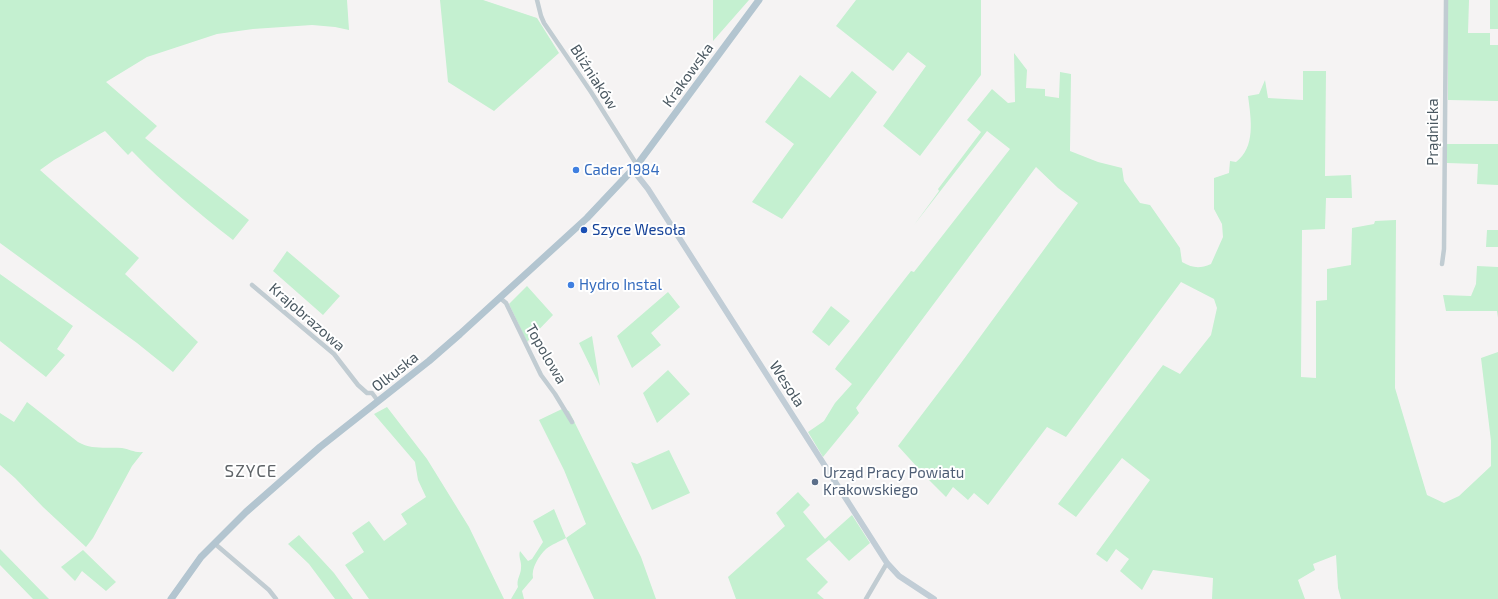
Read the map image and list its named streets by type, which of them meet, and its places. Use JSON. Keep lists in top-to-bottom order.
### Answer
{
  "streets": {
    "main road": ["Krakowska", "Olkuska"],
    "street": [
      "Bliźniaków",
      "Prądnicka",
      "Krajobrazowa",
      "Topolowa",
      "Wesoła"
    ]
  },
  "crossings": [
    ["Krakowska", "Bliźniaków"],
    ["Krakowska", "Olkuska"],
    ["Krakowska", "Wesoła"],
    ["Bliźniaków", "Olkuska"],
    ["Bliźniaków", "Wesoła"],
    ["Krajobrazowa", "Olkuska"],
    ["Topolowa", "Olkuska"],
    ["Olkuska", "Wesoła"]
  ],
  "districts": ["SZYCE"],
  "places": [
    "Cader 1984",
    "Szyce Wesoła",
    "Hydro Instal",
    "Urząd Pracy Powiatu Krakowskiego"
  ]
}
